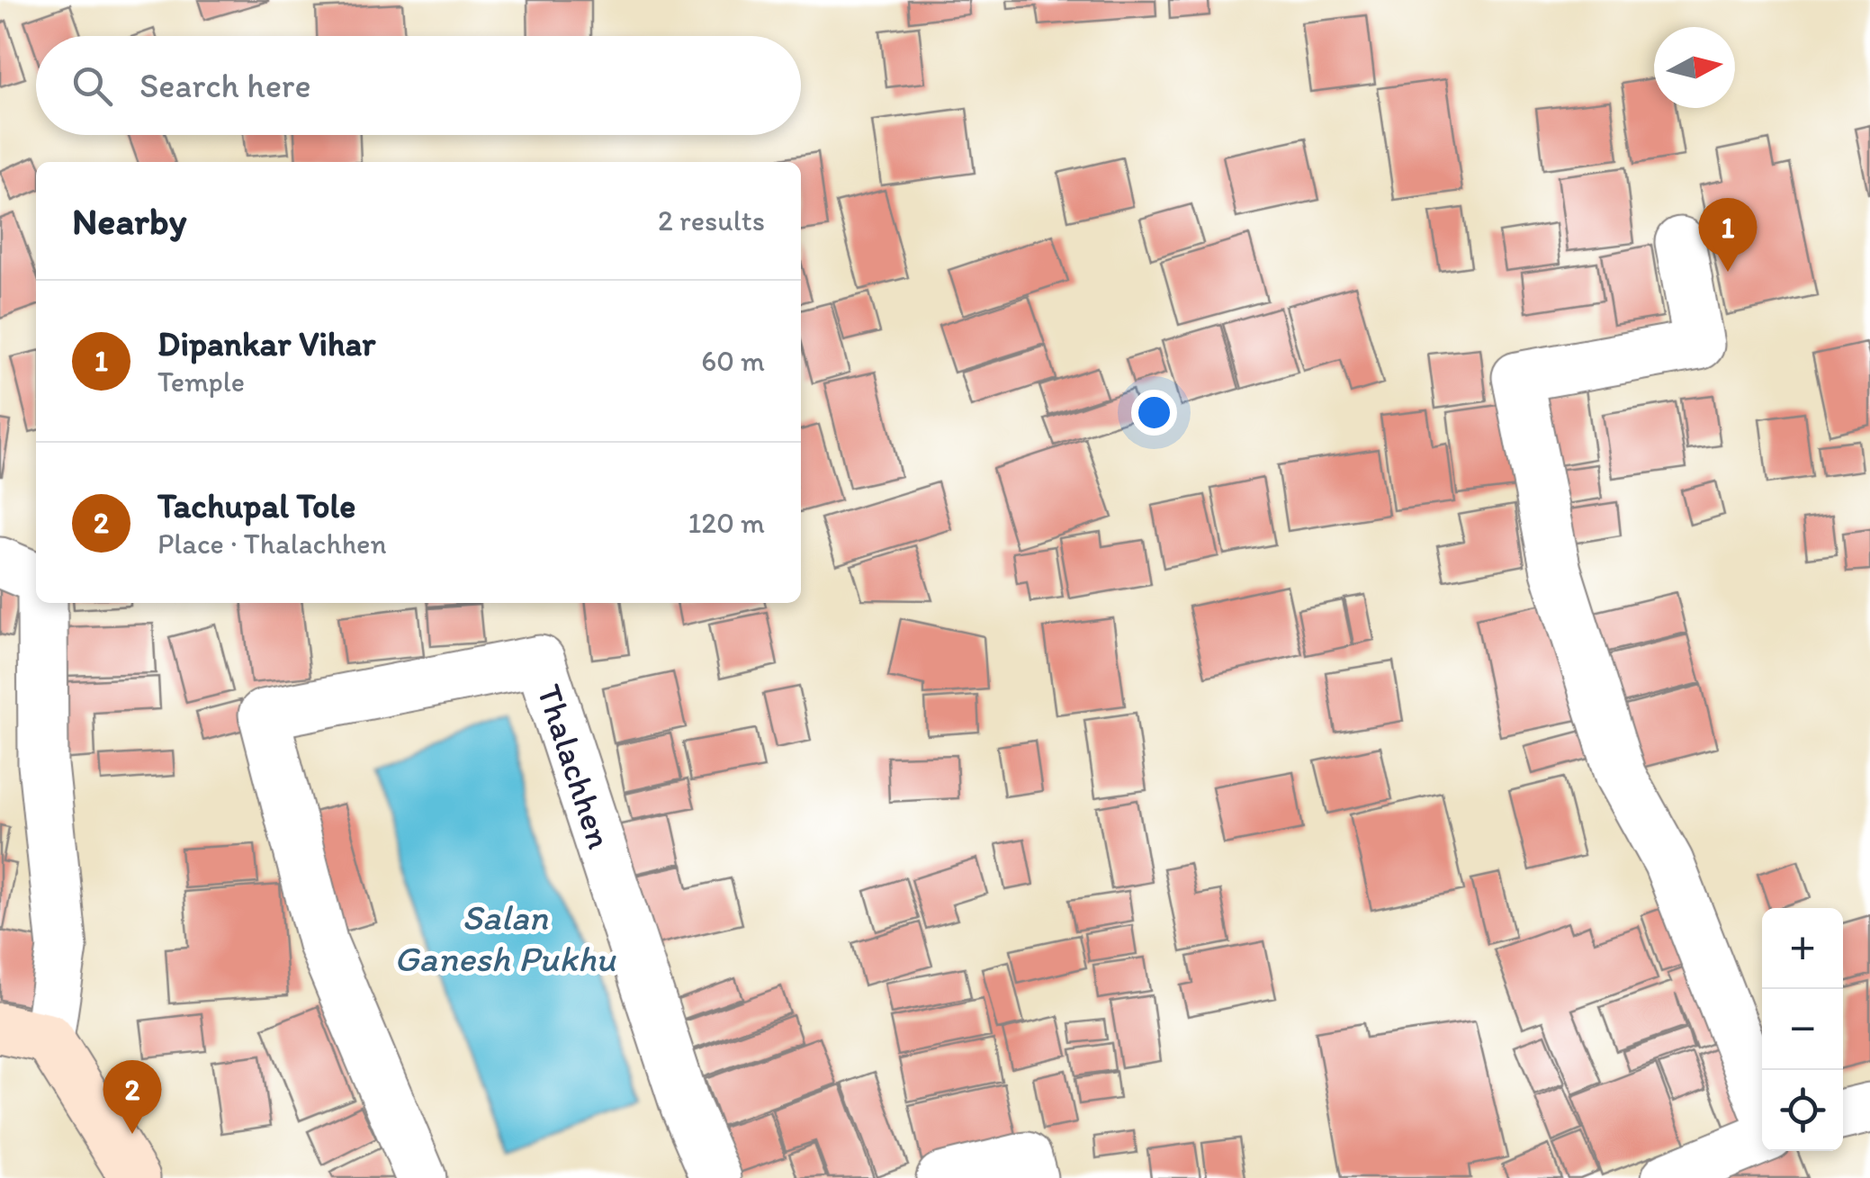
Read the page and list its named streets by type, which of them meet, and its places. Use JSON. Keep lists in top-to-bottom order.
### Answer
{
  "streets": {
    "street": ["Thalachhen"]
  },
  "water": ["Salan Ganesh Pukhu"],
  "north": "right",
  "page": {
    "search": "Search here",
    "heading": ["Nearby", "2 results"],
    "pins": ["1", "2"],
    "list": [
      {
        "mark": "1",
        "name": "Dipankar Vihar",
        "note": "Temple",
        "value": "60 m"
      },
      {
        "mark": "2",
        "name": "Tachupal Tole",
        "note": "Place · Thalachhen",
        "value": "120 m"
      }
    ],
    "map_buttons": ["+", "−"]
  }
}
